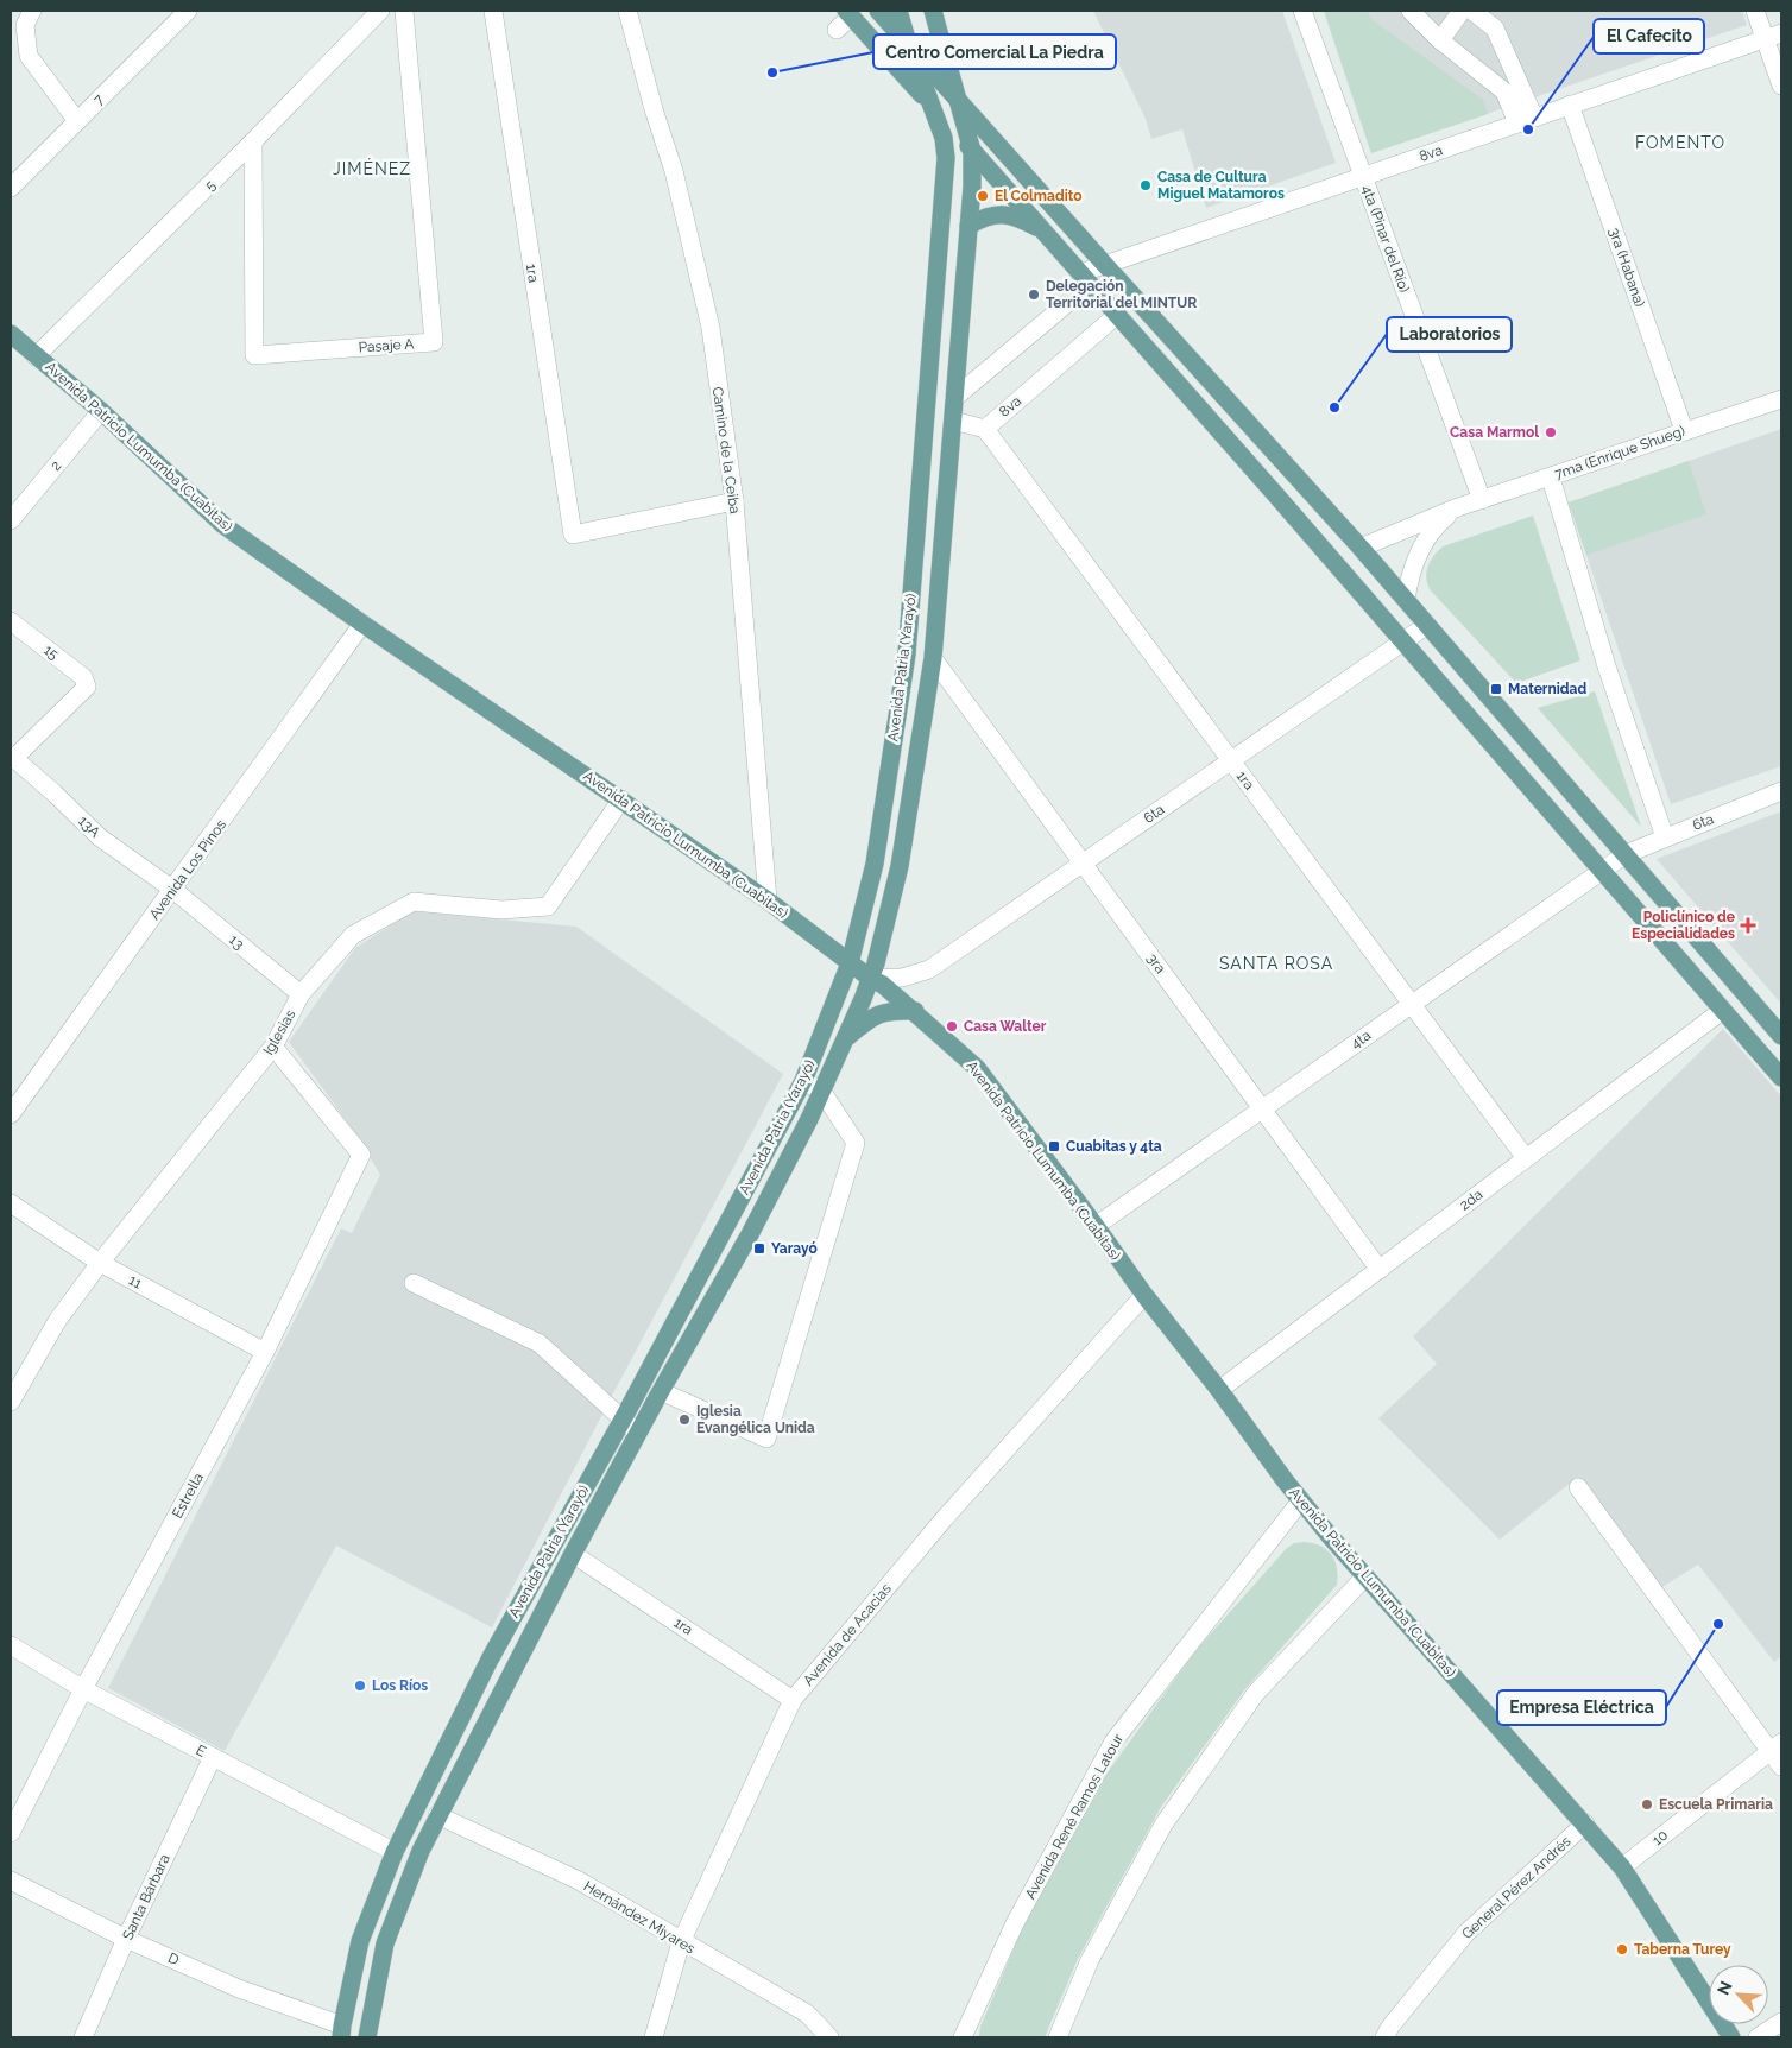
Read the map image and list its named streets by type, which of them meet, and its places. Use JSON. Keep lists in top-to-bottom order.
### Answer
{
  "streets": {
    "main road": ["Avenida Patricio Lumumba (Cuabitas)", "Avenida Patria (Yarayó)"],
    "street": [
      "7",
      "8va",
      "5",
      "4ta (Pinar del Río)",
      "3ra (Habana)",
      "1ra",
      "Pasaje A",
      "Camino de la Ceiba",
      "7ma (Enrique Shueg)",
      "2",
      "15",
      "6ta",
      "13A",
      "Avenida Los Pinos",
      "13",
      "3ra",
      "Iglesias",
      "4ta",
      "2da",
      "11",
      "Estrella",
      "Avenida de Acacias",
      "E",
      "Avenida René Ramos Latour",
      "10",
      "General Pérez Andrés",
      "Santa Bárbara",
      "Hernández Miyares",
      "D"
    ]
  },
  "crossings": [
    ["8va", "4ta (Pinar del Río)"],
    ["8va", "3ra (Habana)"],
    ["8va", "1ra"],
    ["5", "Pasaje A"],
    ["5", "Avenida Patricio Lumumba (Cuabitas)"],
    ["4ta (Pinar del Río)", "7ma (Enrique Shueg)"],
    ["3ra (Habana)", "7ma (Enrique Shueg)"],
    ["1ra", "Camino de la Ceiba"],
    ["1ra", "Avenida Patria (Yarayó)"],
    ["1ra", "6ta"],
    ["1ra", "4ta"],
    ["1ra", "2da"],
    ["1ra", "Avenida de Acacias"],
    ["Avenida Patricio Lumumba (Cuabitas)", "Camino de la Ceiba"],
    ["Avenida Patricio Lumumba (Cuabitas)", "2"],
    ["Avenida Patricio Lumumba (Cuabitas)", "Avenida Patria (Yarayó)"],
    ["Avenida Patricio Lumumba (Cuabitas)", "6ta"],
    ["Avenida Patricio Lumumba (Cuabitas)", "Avenida Los Pinos"],
    ["Avenida Patricio Lumumba (Cuabitas)", "Iglesias"],
    ["Avenida Patricio Lumumba (Cuabitas)", "4ta"],
    ["Avenida Patricio Lumumba (Cuabitas)", "2da"],
    ["Avenida Patricio Lumumba (Cuabitas)", "Avenida de Acacias"],
    ["Avenida Patricio Lumumba (Cuabitas)", "Avenida René Ramos Latour"],
    ["Avenida Patricio Lumumba (Cuabitas)", "10"],
    ["Avenida Patricio Lumumba (Cuabitas)", "General Pérez Andrés"],
    ["15", "13A"],
    ["Avenida Patria (Yarayó)", "6ta"],
    ["Avenida Patria (Yarayó)", "3ra"],
    ["Avenida Patria (Yarayó)", "E"],
    ["Avenida Patria (Yarayó)", "Hernández Miyares"],
    ["Avenida Patria (Yarayó)", "D"],
    ["6ta", "3ra"],
    ["6ta", "4ta"],
    ["13A", "Avenida Los Pinos"],
    ["13A", "13"],
    ["Avenida Los Pinos", "13"],
    ["13", "Iglesias"],
    ["3ra", "4ta"],
    ["3ra", "2da"],
    ["Iglesias", "11"],
    ["Iglesias", "Estrella"],
    ["11", "Estrella"],
    ["Estrella", "E"],
    ["Avenida de Acacias", "Hernández Miyares"],
    ["E", "Santa Bárbara"],
    ["Santa Bárbara", "D"]
  ],
  "districts": ["FOMENTO", "JIMÉNEZ", "SANTA ROSA"],
  "places": {
    "other": [
      "Centro Comercial La Piedra",
      "El Cafecito",
      "Casa de Cultura Miguel Matamoros",
      "El Colmadito",
      "Delegación Territorial del MINTUR",
      "Laboratorios",
      "Casa Marmol",
      "Casa Walter",
      "Iglesia Evangélica Unida",
      "Empresa Eléctrica",
      "Los Ríos",
      "Escuela Primaria",
      "Taberna Turey"
    ],
    "transit": ["Maternidad", "Cuabitas y 4ta", "Yarayó"],
    "health": ["Policlínico de Especialidades"]
  },
  "north": "top left"
}
